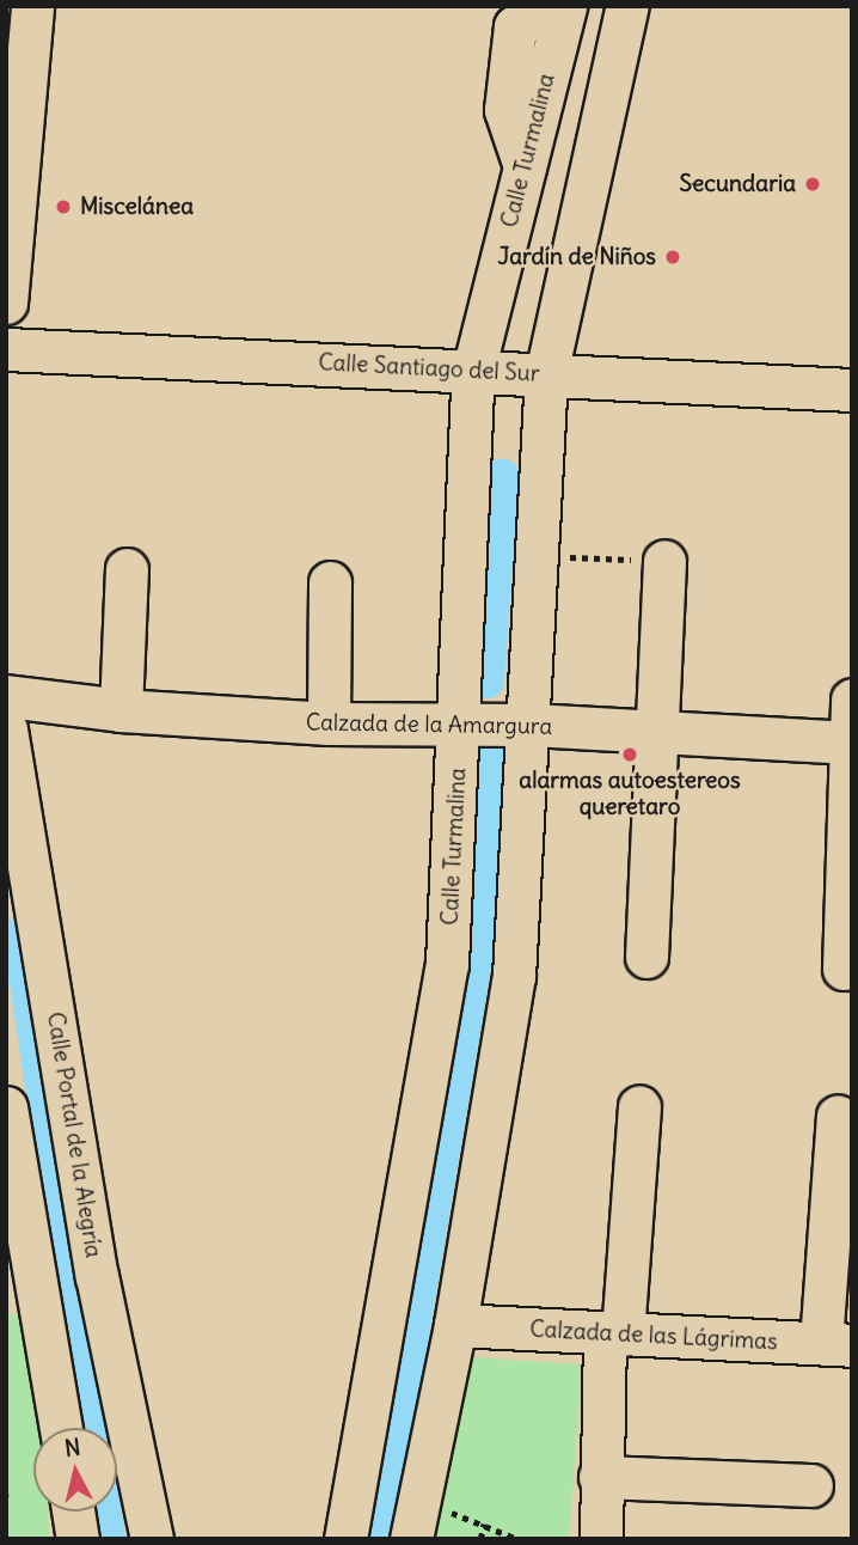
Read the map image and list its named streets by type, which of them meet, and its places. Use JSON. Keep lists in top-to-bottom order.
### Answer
{
  "streets": {
    "street": [
      "Calle Turmalina",
      "Calle Santiago del Sur",
      "Calzada de la Amargura",
      "Calle Portal de la Alegría",
      "Calzada de las Lágrimas"
    ]
  },
  "crossings": [
    ["Calle Turmalina", "Calle Santiago del Sur"],
    ["Calle Turmalina", "Calzada de la Amargura"]
  ],
  "places": [
    "Secundaria",
    "Miscelánea",
    "Jardín de Niños",
    "alarmas autoestereos queretaro"
  ],
  "north": "top"
}
